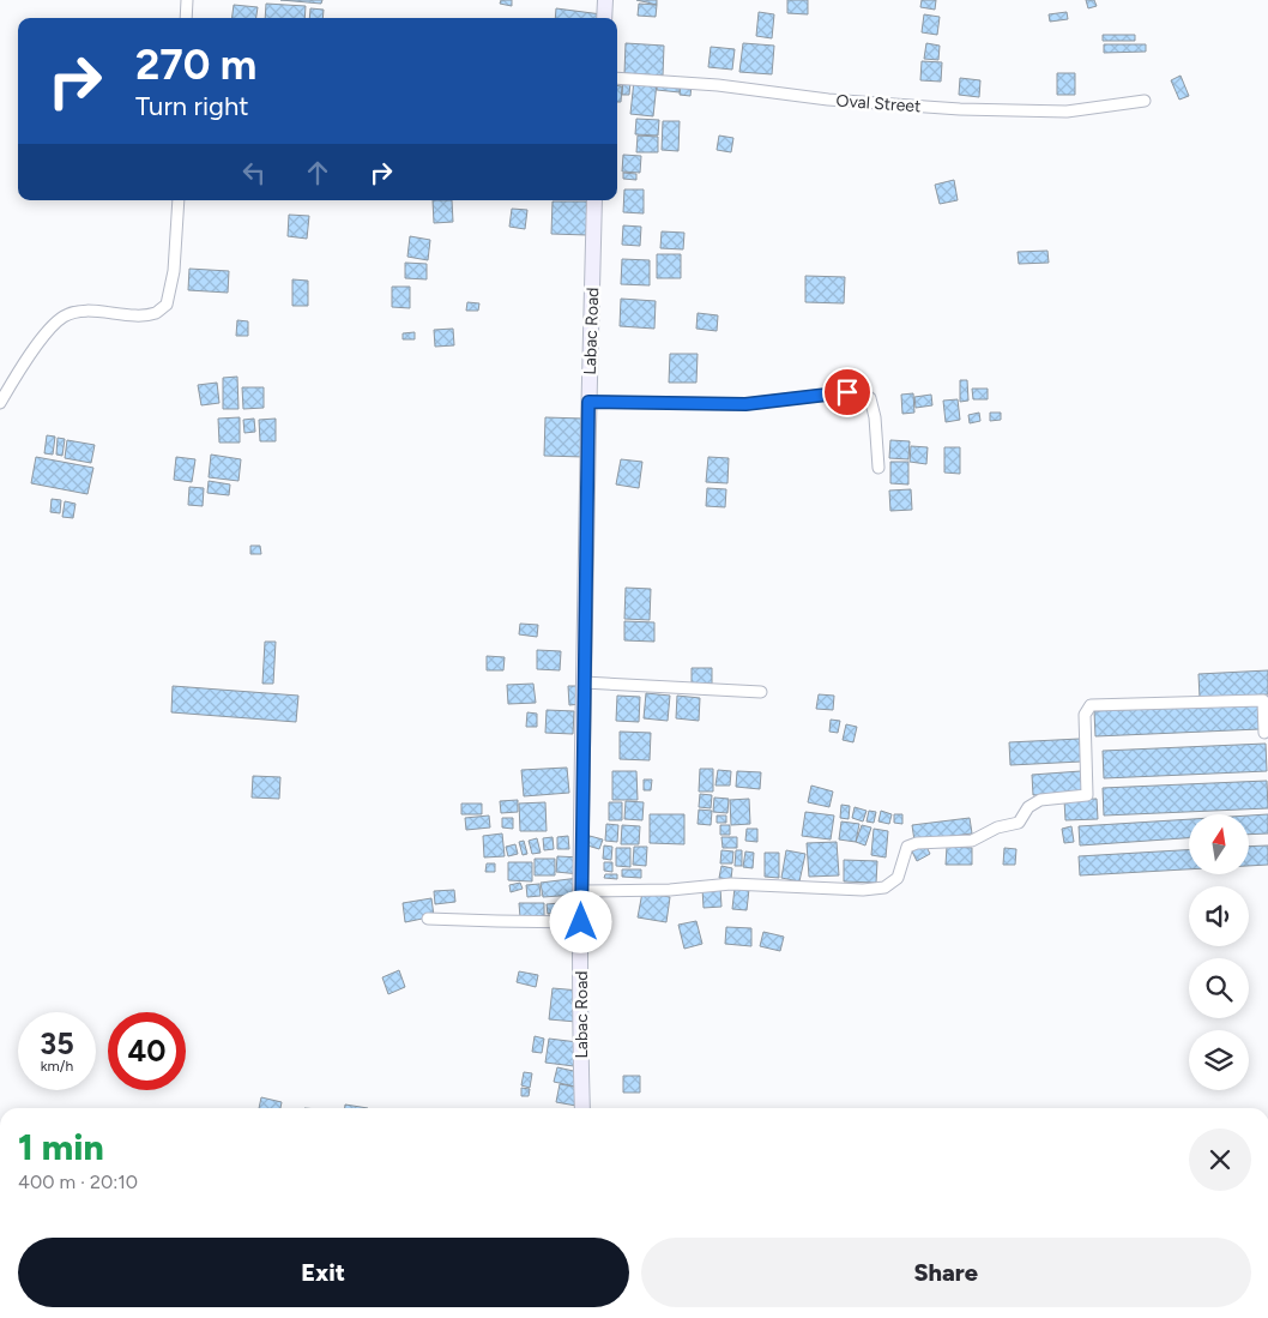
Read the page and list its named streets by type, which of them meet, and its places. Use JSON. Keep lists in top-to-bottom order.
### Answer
{
  "streets": {
    "street": ["Oval Street", "Labac Road"]
  },
  "north": "top",
  "page": {
    "turn": ["270 m", "Turn right"],
    "speed": "35 km/h",
    "limit": "40",
    "heading": ["1 min", "400 m · 20:10"],
    "buttons": ["Exit", "Share"]
  }
}
